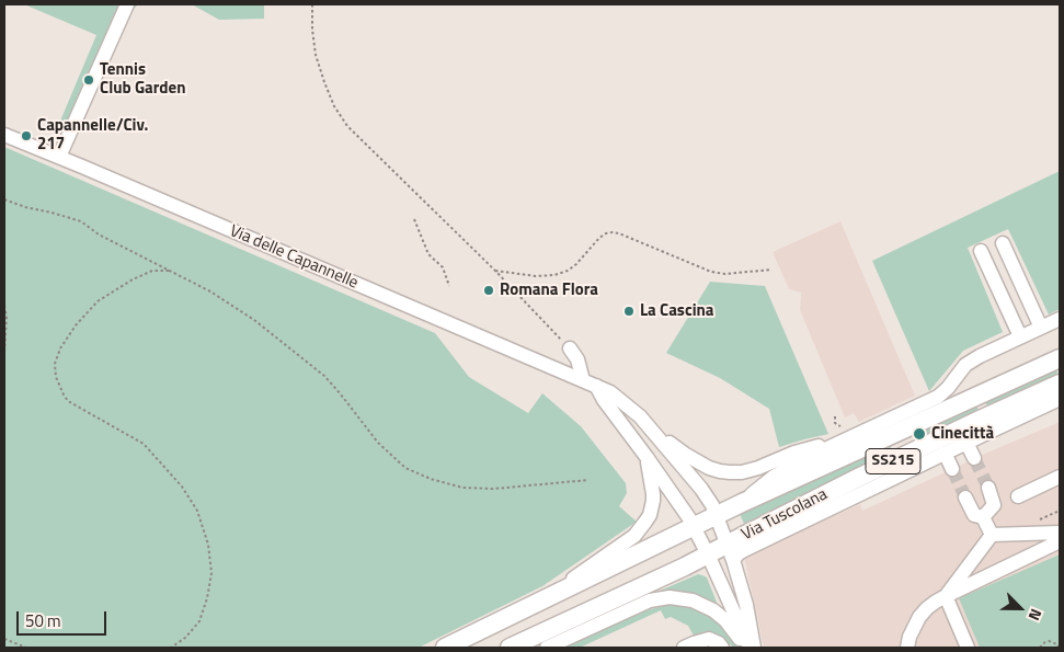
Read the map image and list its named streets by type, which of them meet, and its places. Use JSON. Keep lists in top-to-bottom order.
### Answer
{
  "streets": {
    "main road": ["SS215", "Via Tuscolana"],
    "street": ["Via delle Capannelle"]
  },
  "crossings": [
    ["Via delle Capannelle", "Via Tuscolana"]
  ],
  "places": [
    "Tennis Club Garden",
    "Capannelle/Civ. 217",
    "Romana Flora",
    "La Cascina",
    "Cinecittà"
  ],
  "scale_bar": "50 m",
  "north": "bottom right"
}
